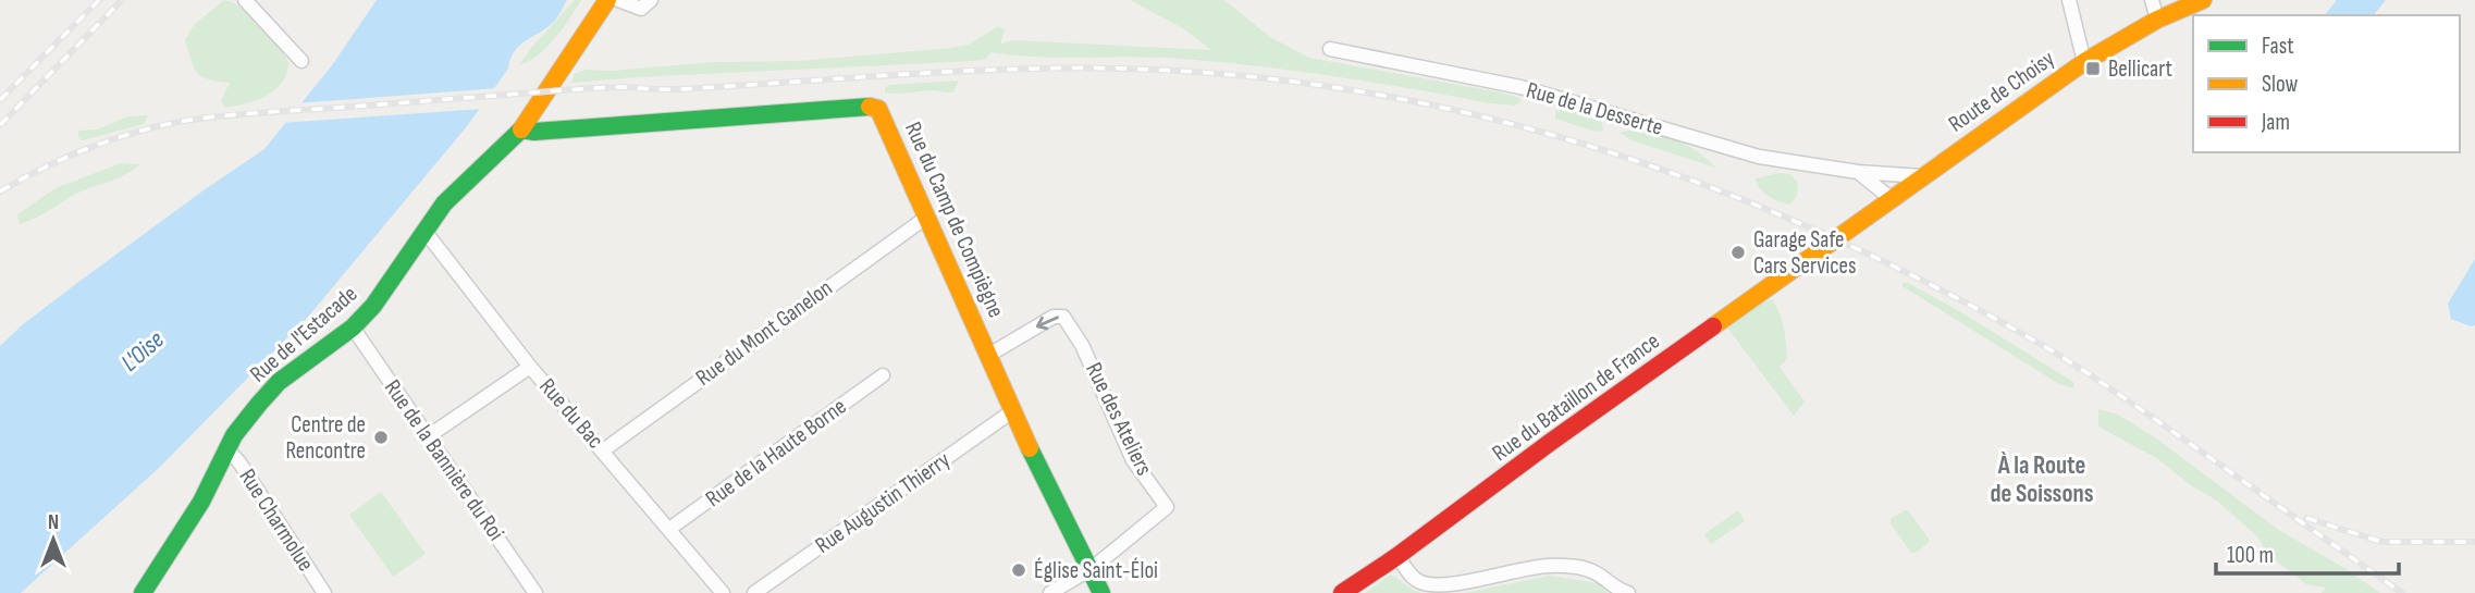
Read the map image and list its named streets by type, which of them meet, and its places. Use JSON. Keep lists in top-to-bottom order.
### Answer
{
  "streets": {
    "street": [
      "Route de Choisy",
      "Rue de la Desserte",
      "Rue du Camp de Compiègne",
      "Rue du Mont Ganelon",
      "Rue de l'Estacade",
      "Rue du Bataillon de France",
      "Rue du Bac",
      "Rue des Ateliers",
      "Rue de la Haute Borne",
      "Rue de la Bannière du Roi",
      "Rue Augustin Thierry",
      "Rue Charmolue"
    ]
  },
  "crossings": [
    ["Route de Choisy", "Rue de la Desserte"],
    ["Route de Choisy", "Rue du Bataillon de France"],
    ["Rue du Camp de Compiègne", "Rue du Mont Ganelon"],
    ["Rue du Camp de Compiègne", "Rue de l'Estacade"],
    ["Rue du Camp de Compiègne", "Rue des Ateliers"],
    ["Rue du Camp de Compiègne", "Rue Augustin Thierry"],
    ["Rue du Mont Ganelon", "Rue du Bac"],
    ["Rue de l'Estacade", "Rue du Bac"],
    ["Rue de l'Estacade", "Rue de la Bannière du Roi"],
    ["Rue de l'Estacade", "Rue Charmolue"],
    ["Rue du Bac", "Rue de la Haute Borne"]
  ],
  "districts": ["À la Route de Soissons"],
  "water": ["L'Oise"],
  "places": {
    "transit": ["Bellicart"],
    "other": ["Garage Safe Cars Services", "Centre de Rencontre", "Église Saint-Éloi"]
  },
  "legend": ["Fast", "Slow", "Jam"],
  "scale_bar": "100 m",
  "north": "top"
}
